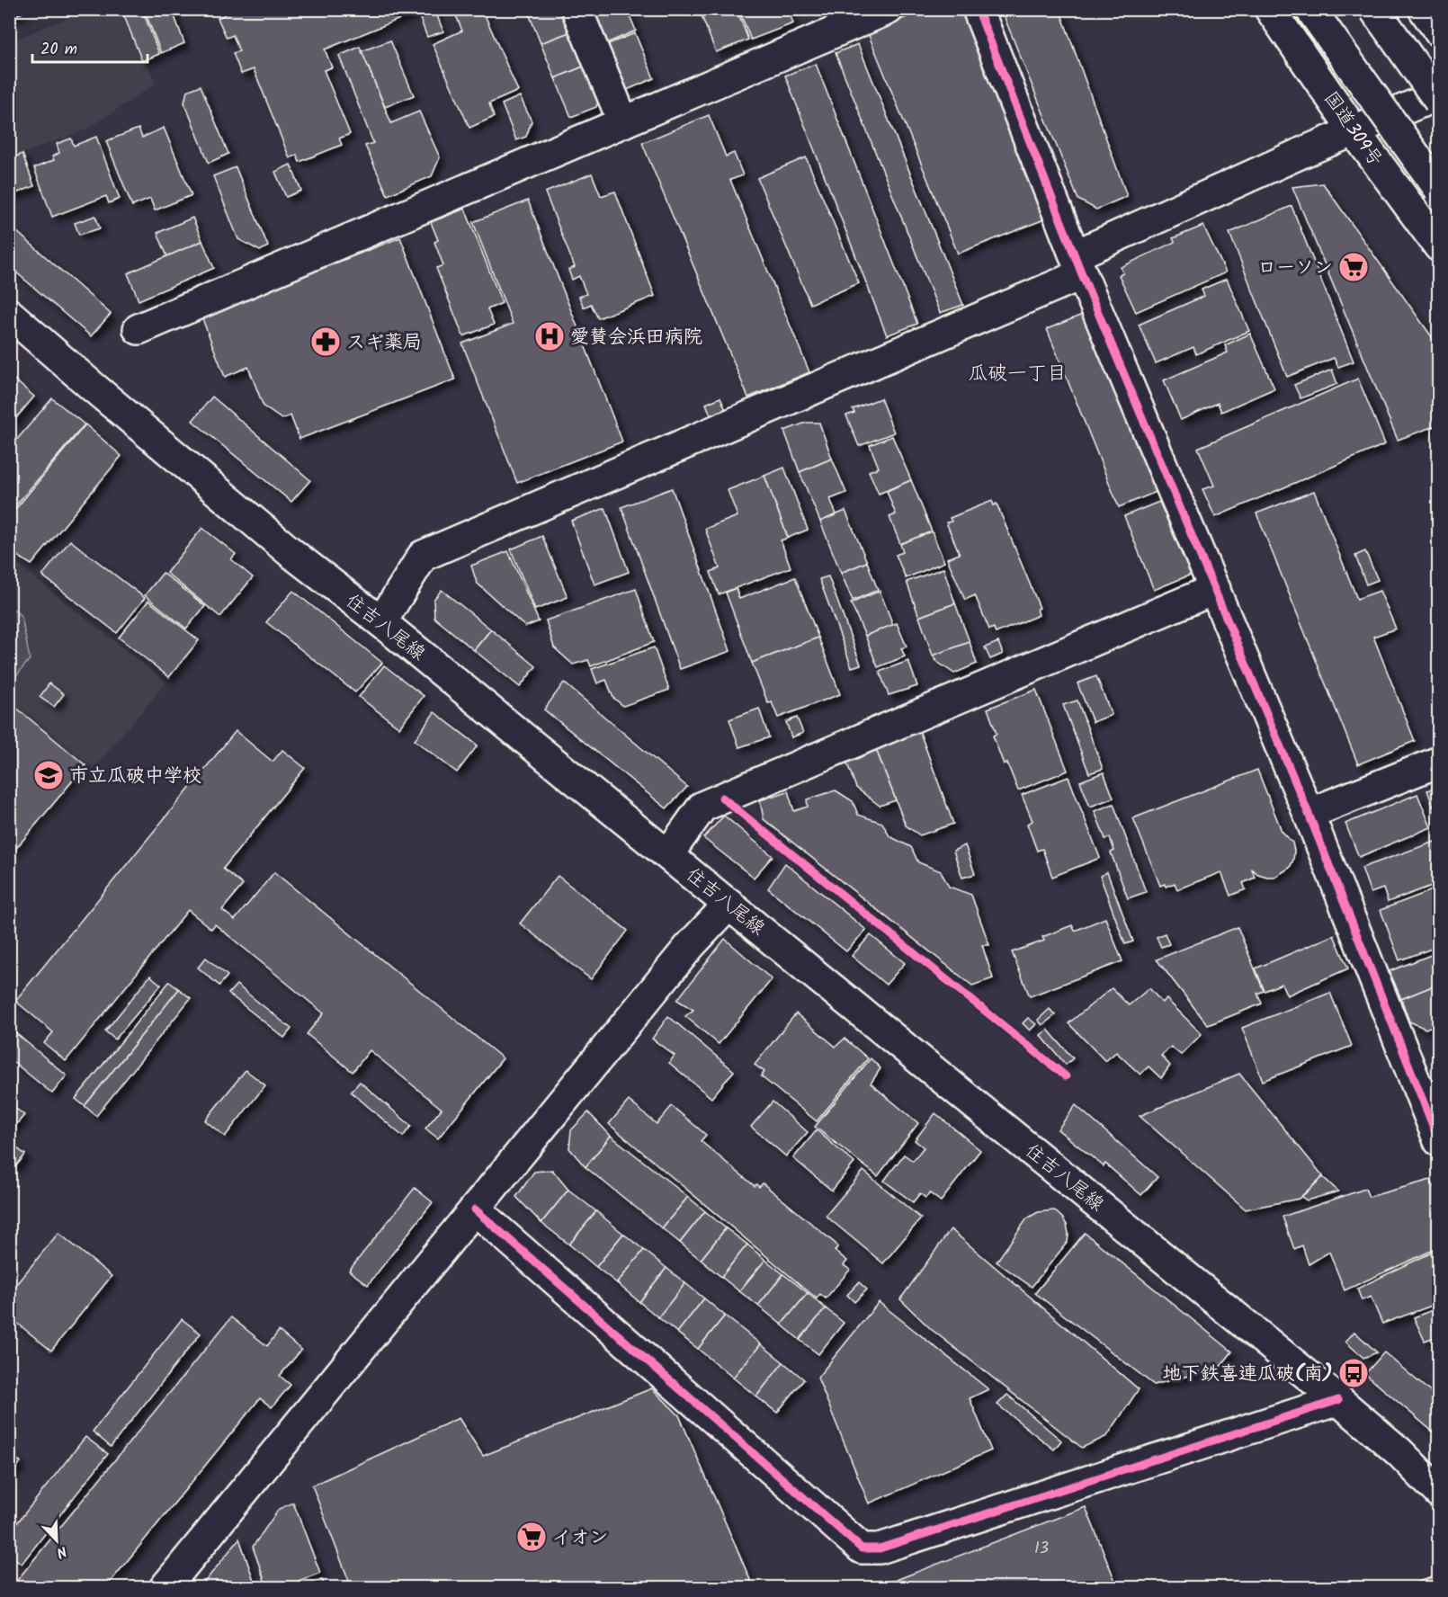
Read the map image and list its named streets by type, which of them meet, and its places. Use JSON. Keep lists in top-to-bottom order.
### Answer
{
  "streets": {
    "main road": ["国道309号", "住吉八尾線"]
  },
  "districts": ["瓜破一丁目"],
  "places": {
    "supermarket": ["ローソン", "イオン"],
    "hospital": ["愛賛会浜田病院"],
    "pharmacy": ["スギ薬局"],
    "school or university": ["市立瓜破中学校"],
    "bus stop": ["地下鉄喜連瓜破(南)"]
  },
  "house_numbers": ["13"],
  "scale_bar": "20 m",
  "north": "bottom right"
}
